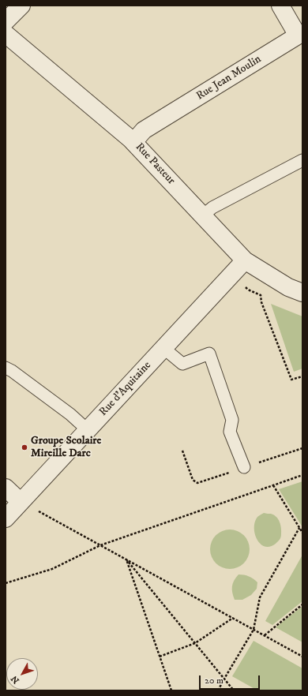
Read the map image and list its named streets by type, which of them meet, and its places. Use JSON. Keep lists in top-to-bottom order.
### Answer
{
  "streets": {
    "street": ["Rue Jean Moulin", "Rue Pasteur", "Rue d'Aquitaine"]
  },
  "crossings": [
    ["Rue Jean Moulin", "Rue Pasteur"],
    ["Rue Pasteur", "Rue d'Aquitaine"]
  ],
  "places": ["Groupe Scolaire Mireille Darc"],
  "scale_bar": "20 m",
  "north": "bottom left"
}
